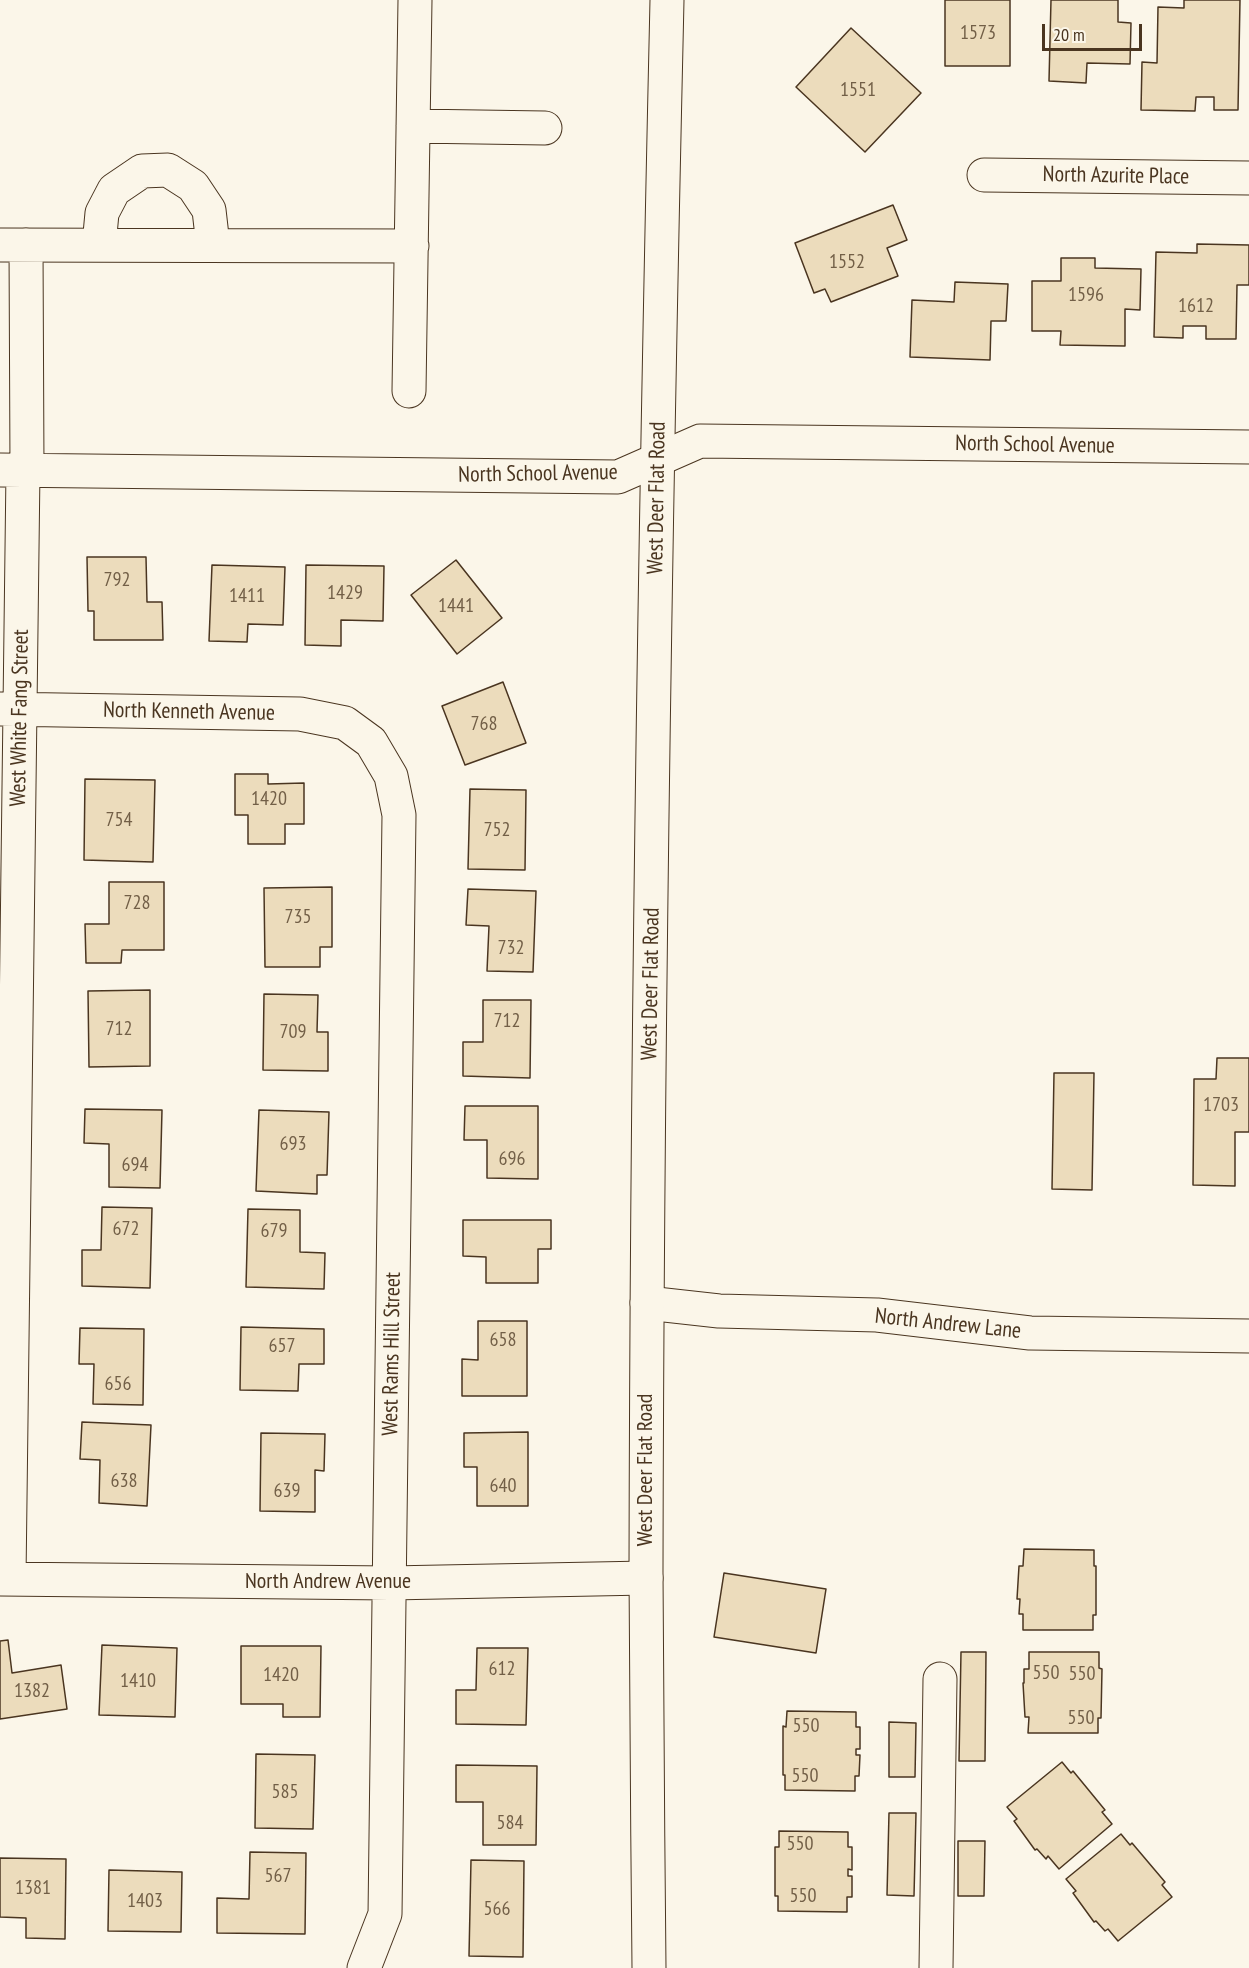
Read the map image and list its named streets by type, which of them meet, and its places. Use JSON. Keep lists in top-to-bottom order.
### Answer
{
  "streets": {
    "street": [
      "North Azurite Place",
      "North School Avenue",
      "West Deer Flat Road",
      "North Kenneth Avenue",
      "West White Fang Street",
      "North Andrew Lane",
      "West Rams Hill Street",
      "North Andrew Avenue"
    ]
  },
  "crossings": [
    ["North School Avenue", "West Deer Flat Road"],
    ["North School Avenue", "West White Fang Street"],
    ["West Deer Flat Road", "North Andrew Lane"],
    ["West Deer Flat Road", "North Andrew Avenue"],
    ["North Kenneth Avenue", "West White Fang Street"],
    ["North Kenneth Avenue", "West Rams Hill Street"],
    ["West White Fang Street", "North Andrew Avenue"],
    ["West Rams Hill Street", "North Andrew Avenue"]
  ],
  "house_numbers": [
    "1573",
    "1551",
    "1552",
    "1596",
    "1612",
    "792",
    "1429",
    "1411",
    "1441",
    "768",
    "1420",
    "754",
    "752",
    "728",
    "735",
    "732",
    "712",
    "712",
    "709",
    "1703",
    "693",
    "696",
    "694",
    "672",
    "679",
    "658",
    "657",
    "656",
    "638",
    "640",
    "639",
    "612",
    "550",
    "550",
    "1420",
    "1410",
    "1382",
    "550",
    "550",
    "550",
    "585",
    "584",
    "550",
    "567",
    "1381",
    "550",
    "1403",
    "566"
  ],
  "scale_bar": "20 m"
}
